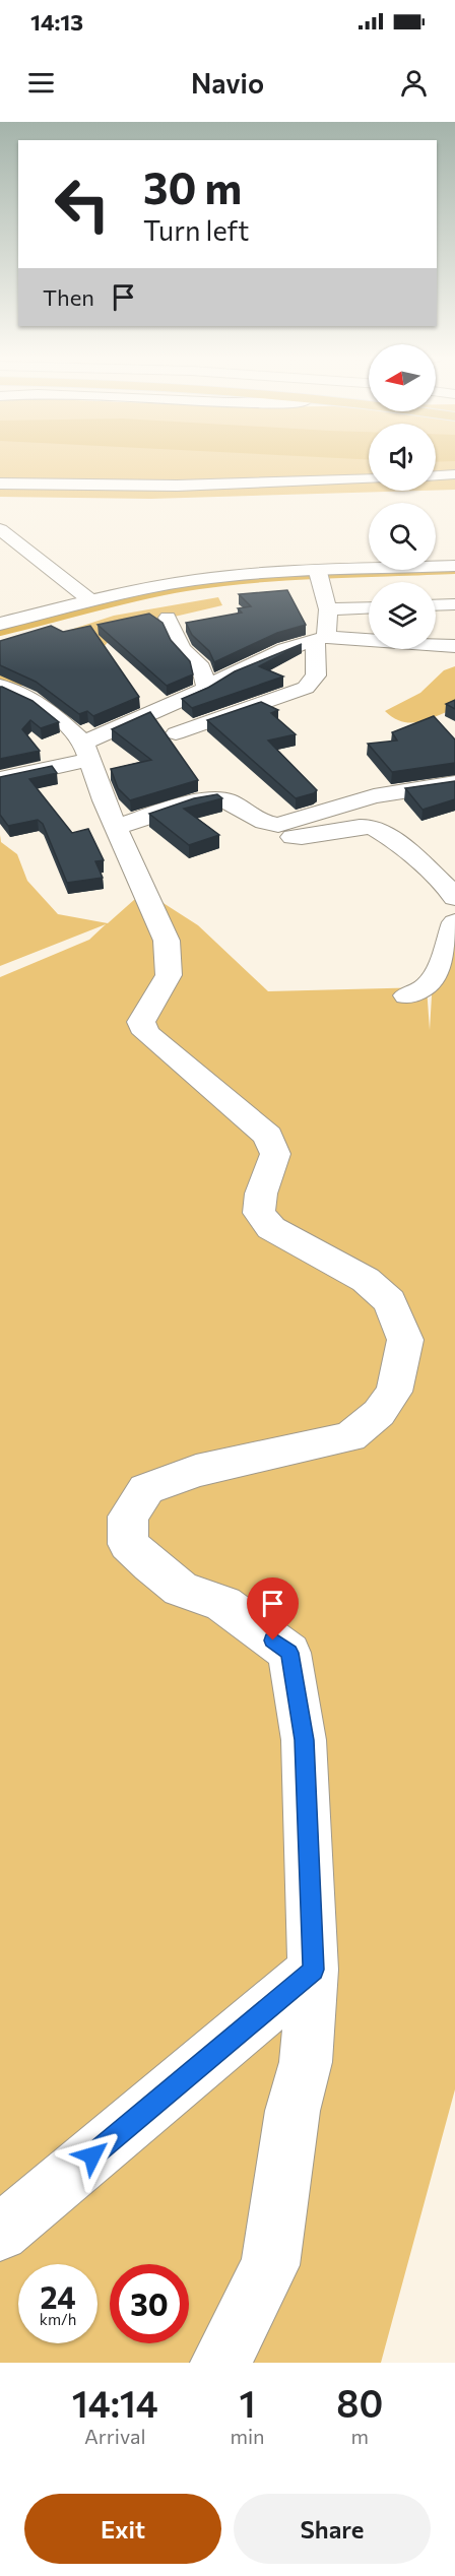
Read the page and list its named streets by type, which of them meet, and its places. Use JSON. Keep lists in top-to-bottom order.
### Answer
{
  "north": "left",
  "page": {
    "status": "14:13",
    "header": "Navio",
    "turn": ["30 m", "Turn left"],
    "then": "Then",
    "speed": "24 km/h",
    "limit": "30",
    "eta": [
      "14:14",
      "Arrival",
      "1",
      "min",
      "80",
      "m"
    ],
    "buttons": ["Exit", "Share"]
  }
}
